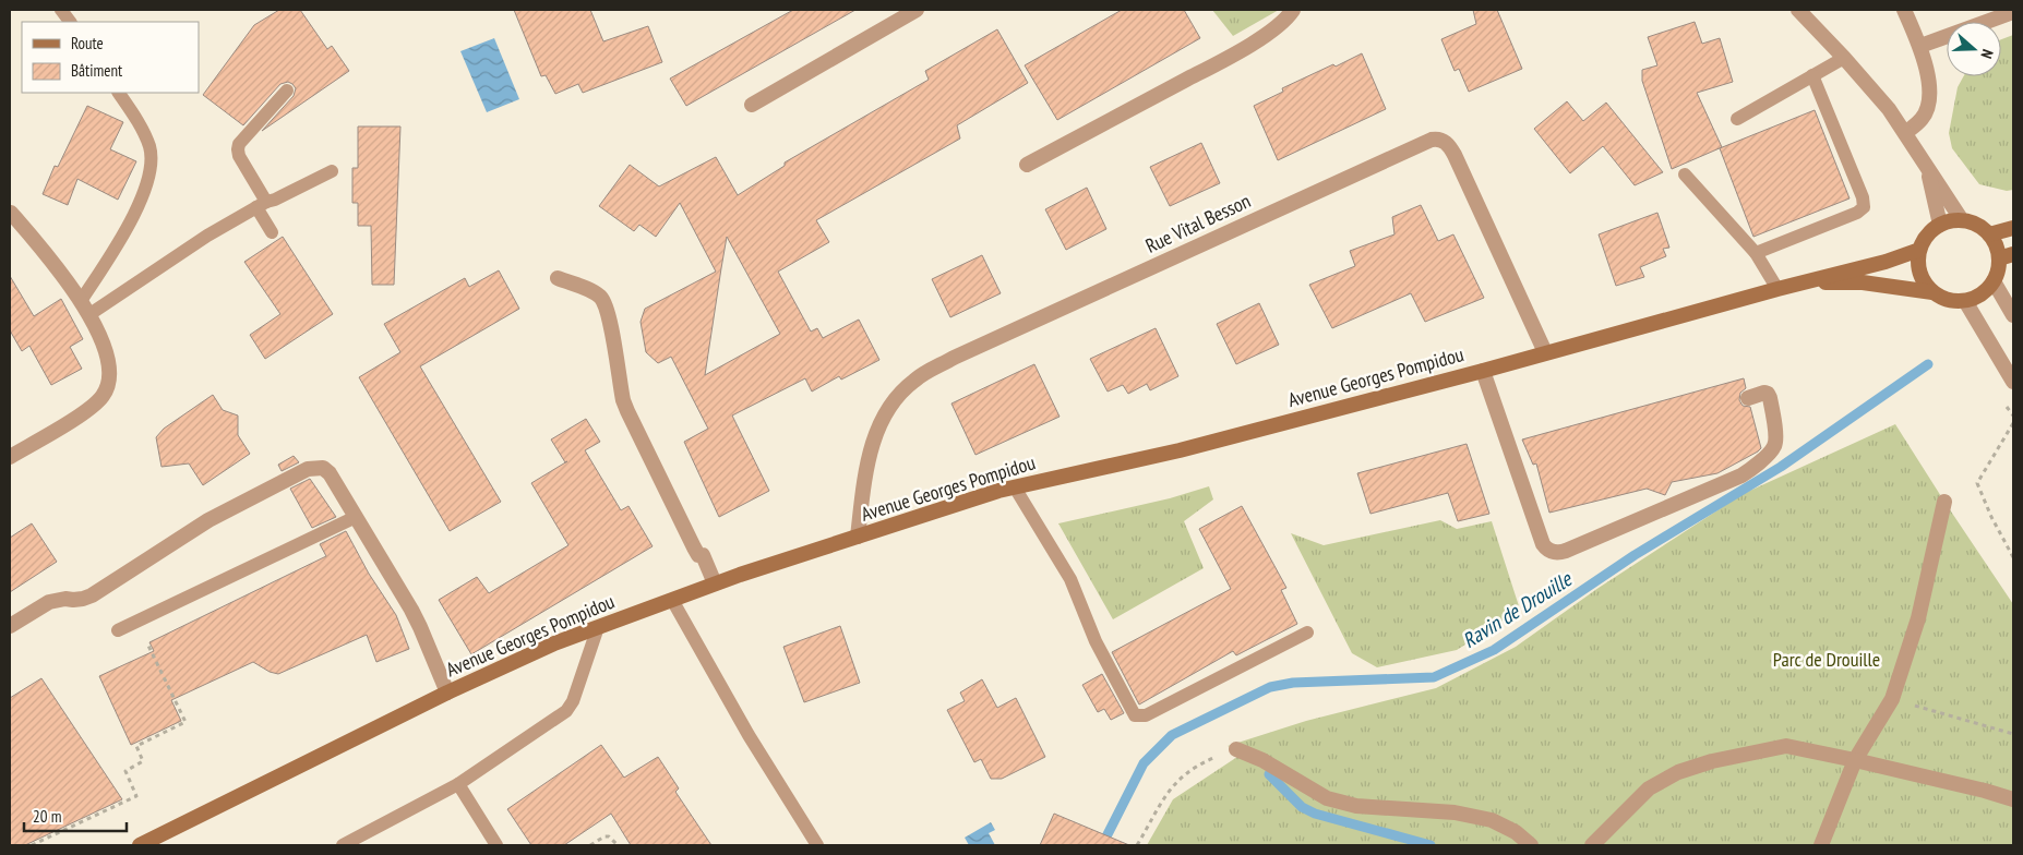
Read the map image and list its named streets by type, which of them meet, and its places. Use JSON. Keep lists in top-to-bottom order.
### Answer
{
  "streets": {
    "main road": ["Avenue Georges Pompidou"],
    "street": ["Rue Vital Besson"]
  },
  "crossings": [
    ["Rue Vital Besson", "Avenue Georges Pompidou"]
  ],
  "water": ["Ravin de Drouille"],
  "parks": ["Parc de Drouille"],
  "legend": ["Route", "Bâtiment"],
  "scale_bar": "20 m",
  "north": "right"
}
